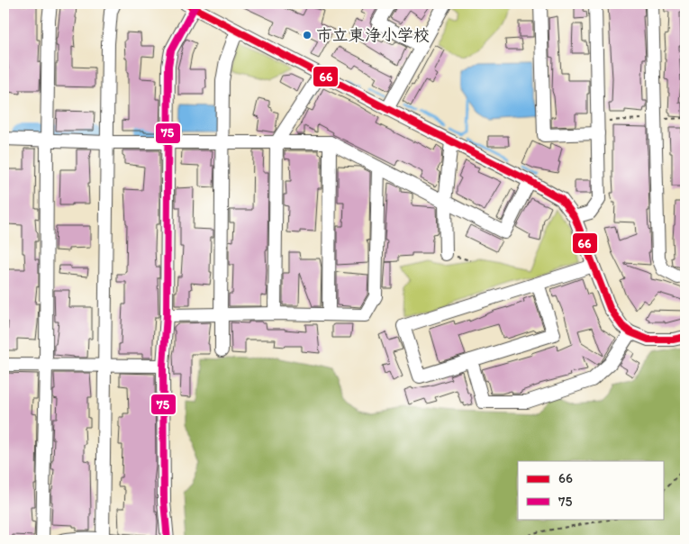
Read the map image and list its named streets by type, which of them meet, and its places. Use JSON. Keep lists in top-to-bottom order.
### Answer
{
  "places": ["市立東浄小学校"],
  "lines": ["transit line 66", "transit line 75"],
  "legend": ["66", "75"]
}
